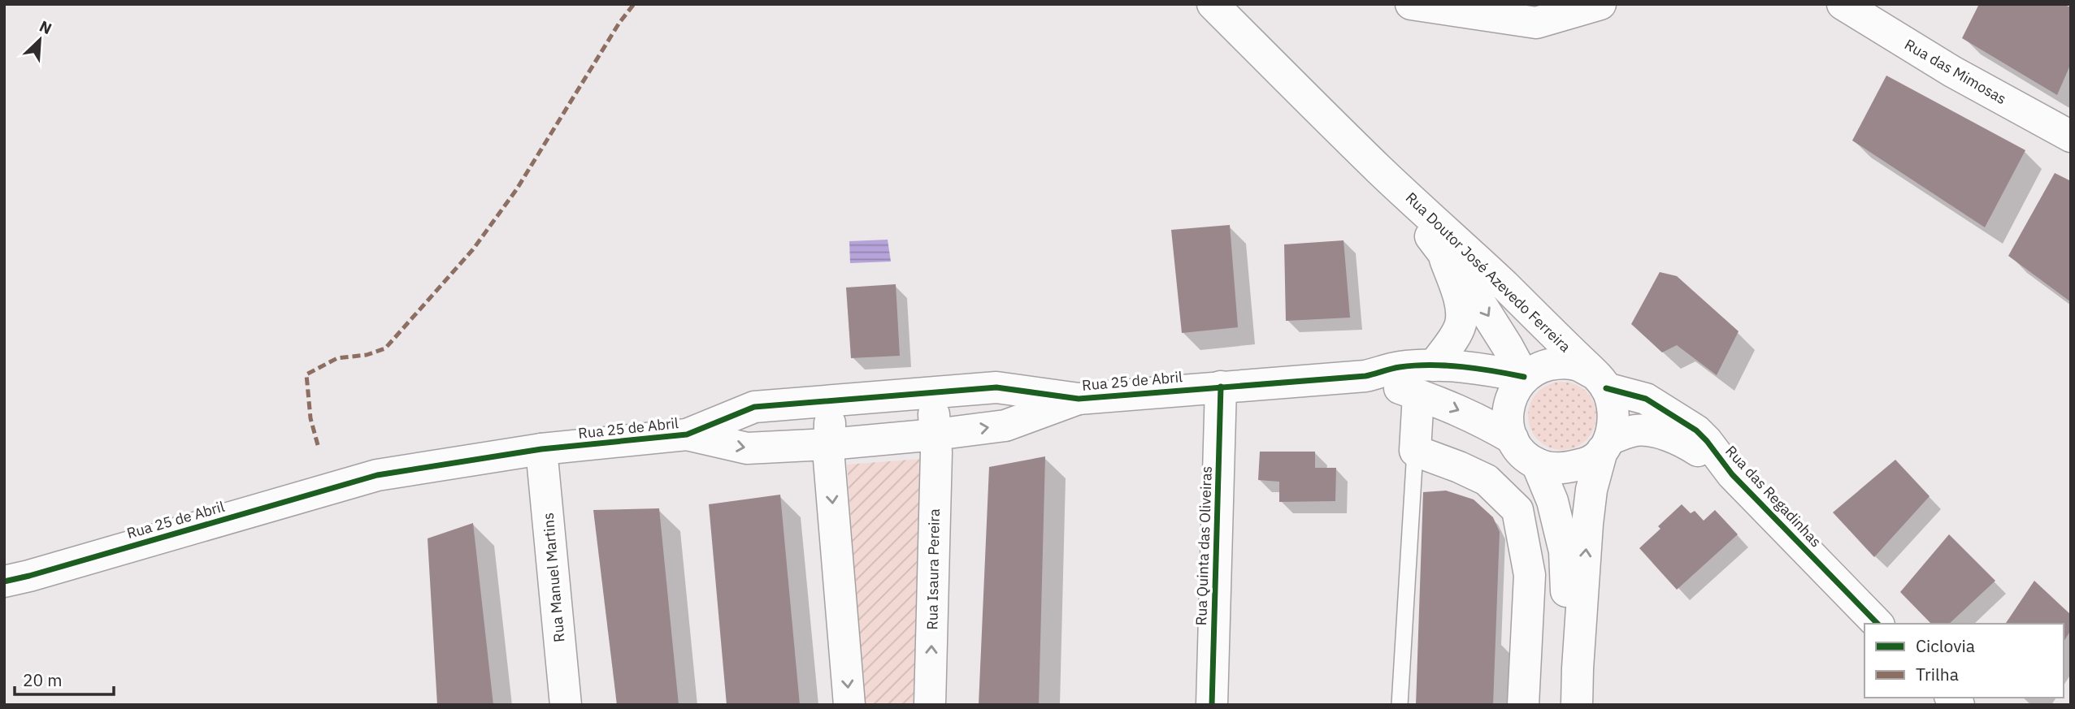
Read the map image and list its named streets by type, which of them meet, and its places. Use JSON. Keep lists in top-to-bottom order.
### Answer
{
  "streets": {
    "street": [
      "Rua das Mimosas",
      "Rua Doutor José Azevedo Ferreira",
      "Rua 25 de Abril",
      "Rua das Regadinhas",
      "Rua Quinta das Oliveiras",
      "Rua Isaura Pereira",
      "Rua Manuel Martins"
    ]
  },
  "crossings": [
    ["Rua Doutor José Azevedo Ferreira", "Rua 25 de Abril"],
    ["Rua Doutor José Azevedo Ferreira", "Rua das Regadinhas"],
    ["Rua 25 de Abril", "Rua Quinta das Oliveiras"],
    ["Rua 25 de Abril", "Rua Isaura Pereira"],
    ["Rua 25 de Abril", "Rua Manuel Martins"]
  ],
  "legend": ["Ciclovia", "Trilha"],
  "scale_bar": "20 m",
  "north": "top right"
}
